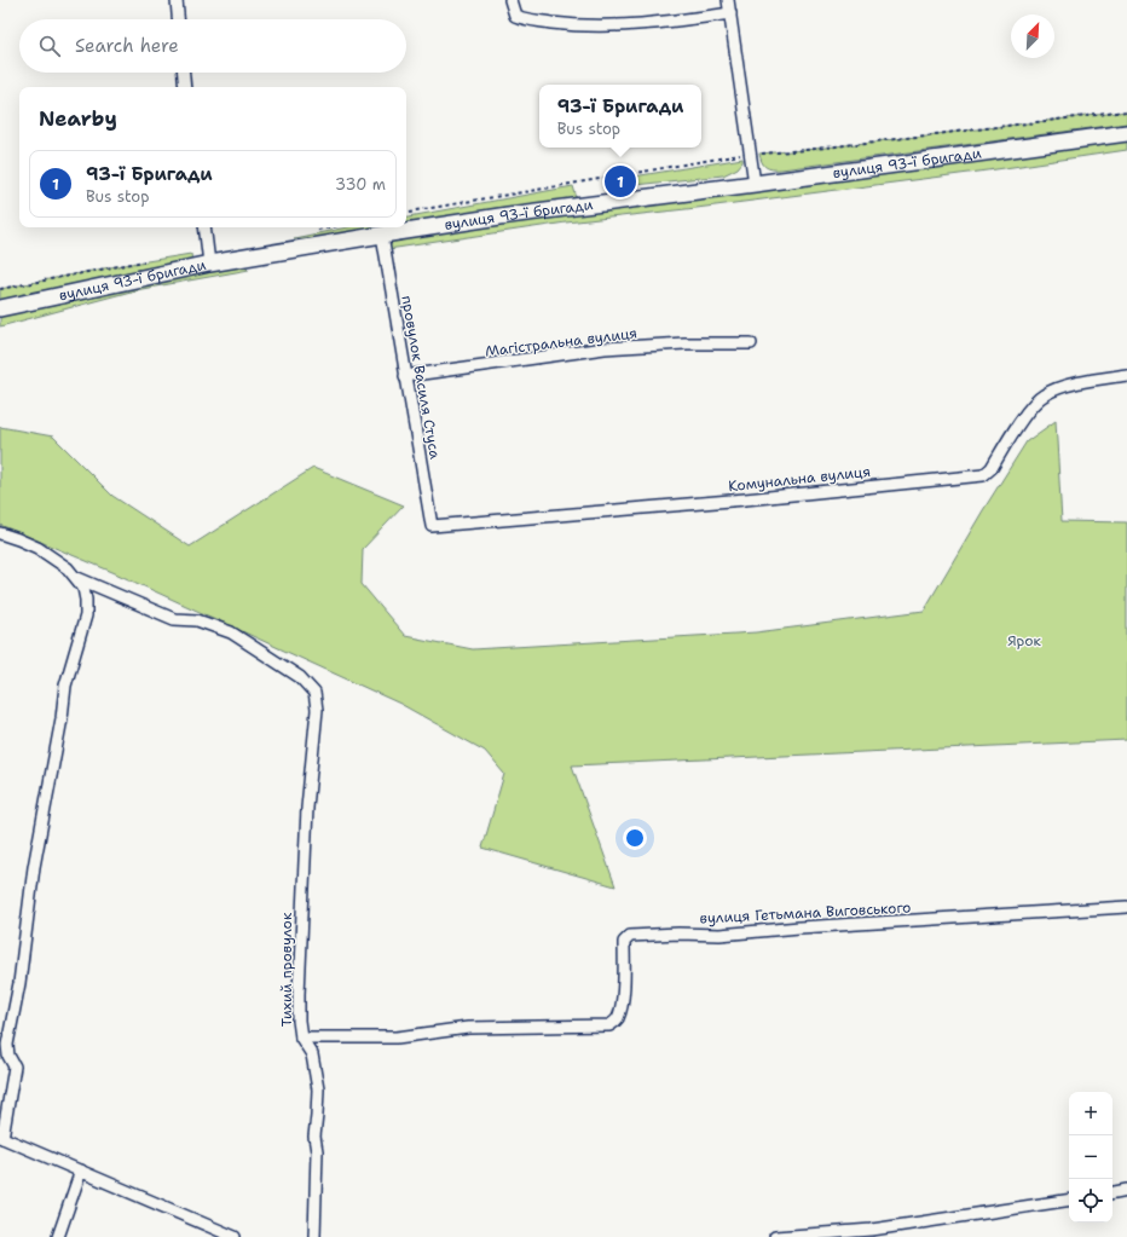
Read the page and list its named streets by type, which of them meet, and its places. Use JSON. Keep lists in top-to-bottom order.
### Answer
{
  "streets": {
    "main road": ["вулиця 93-ї бригади"],
    "street": [
      "Магістральна вулиця",
      "провулок Василя Стуса",
      "Комунальна вулиця",
      "вулиця Гетьмана Виговського",
      "Тихий провулок"
    ]
  },
  "crossings": [
    ["вулиця 93-ї бригади", "провулок Василя Стуса"],
    ["Магістральна вулиця", "провулок Василя Стуса"],
    ["провулок Василя Стуса", "Комунальна вулиця"],
    ["вулиця Гетьмана Виговського", "Тихий провулок"]
  ],
  "parks": ["Ярок"],
  "north": "top right",
  "page": {
    "search": "Search here",
    "popup": ["93-ї Бригади", "Bus stop"],
    "heading": "Nearby",
    "list": [
      {
        "mark": "1",
        "name": "93-ї Бригади",
        "note": "Bus stop",
        "value": "330 m"
      }
    ],
    "pins": "1",
    "map_buttons": ["+", "−"]
  }
}
